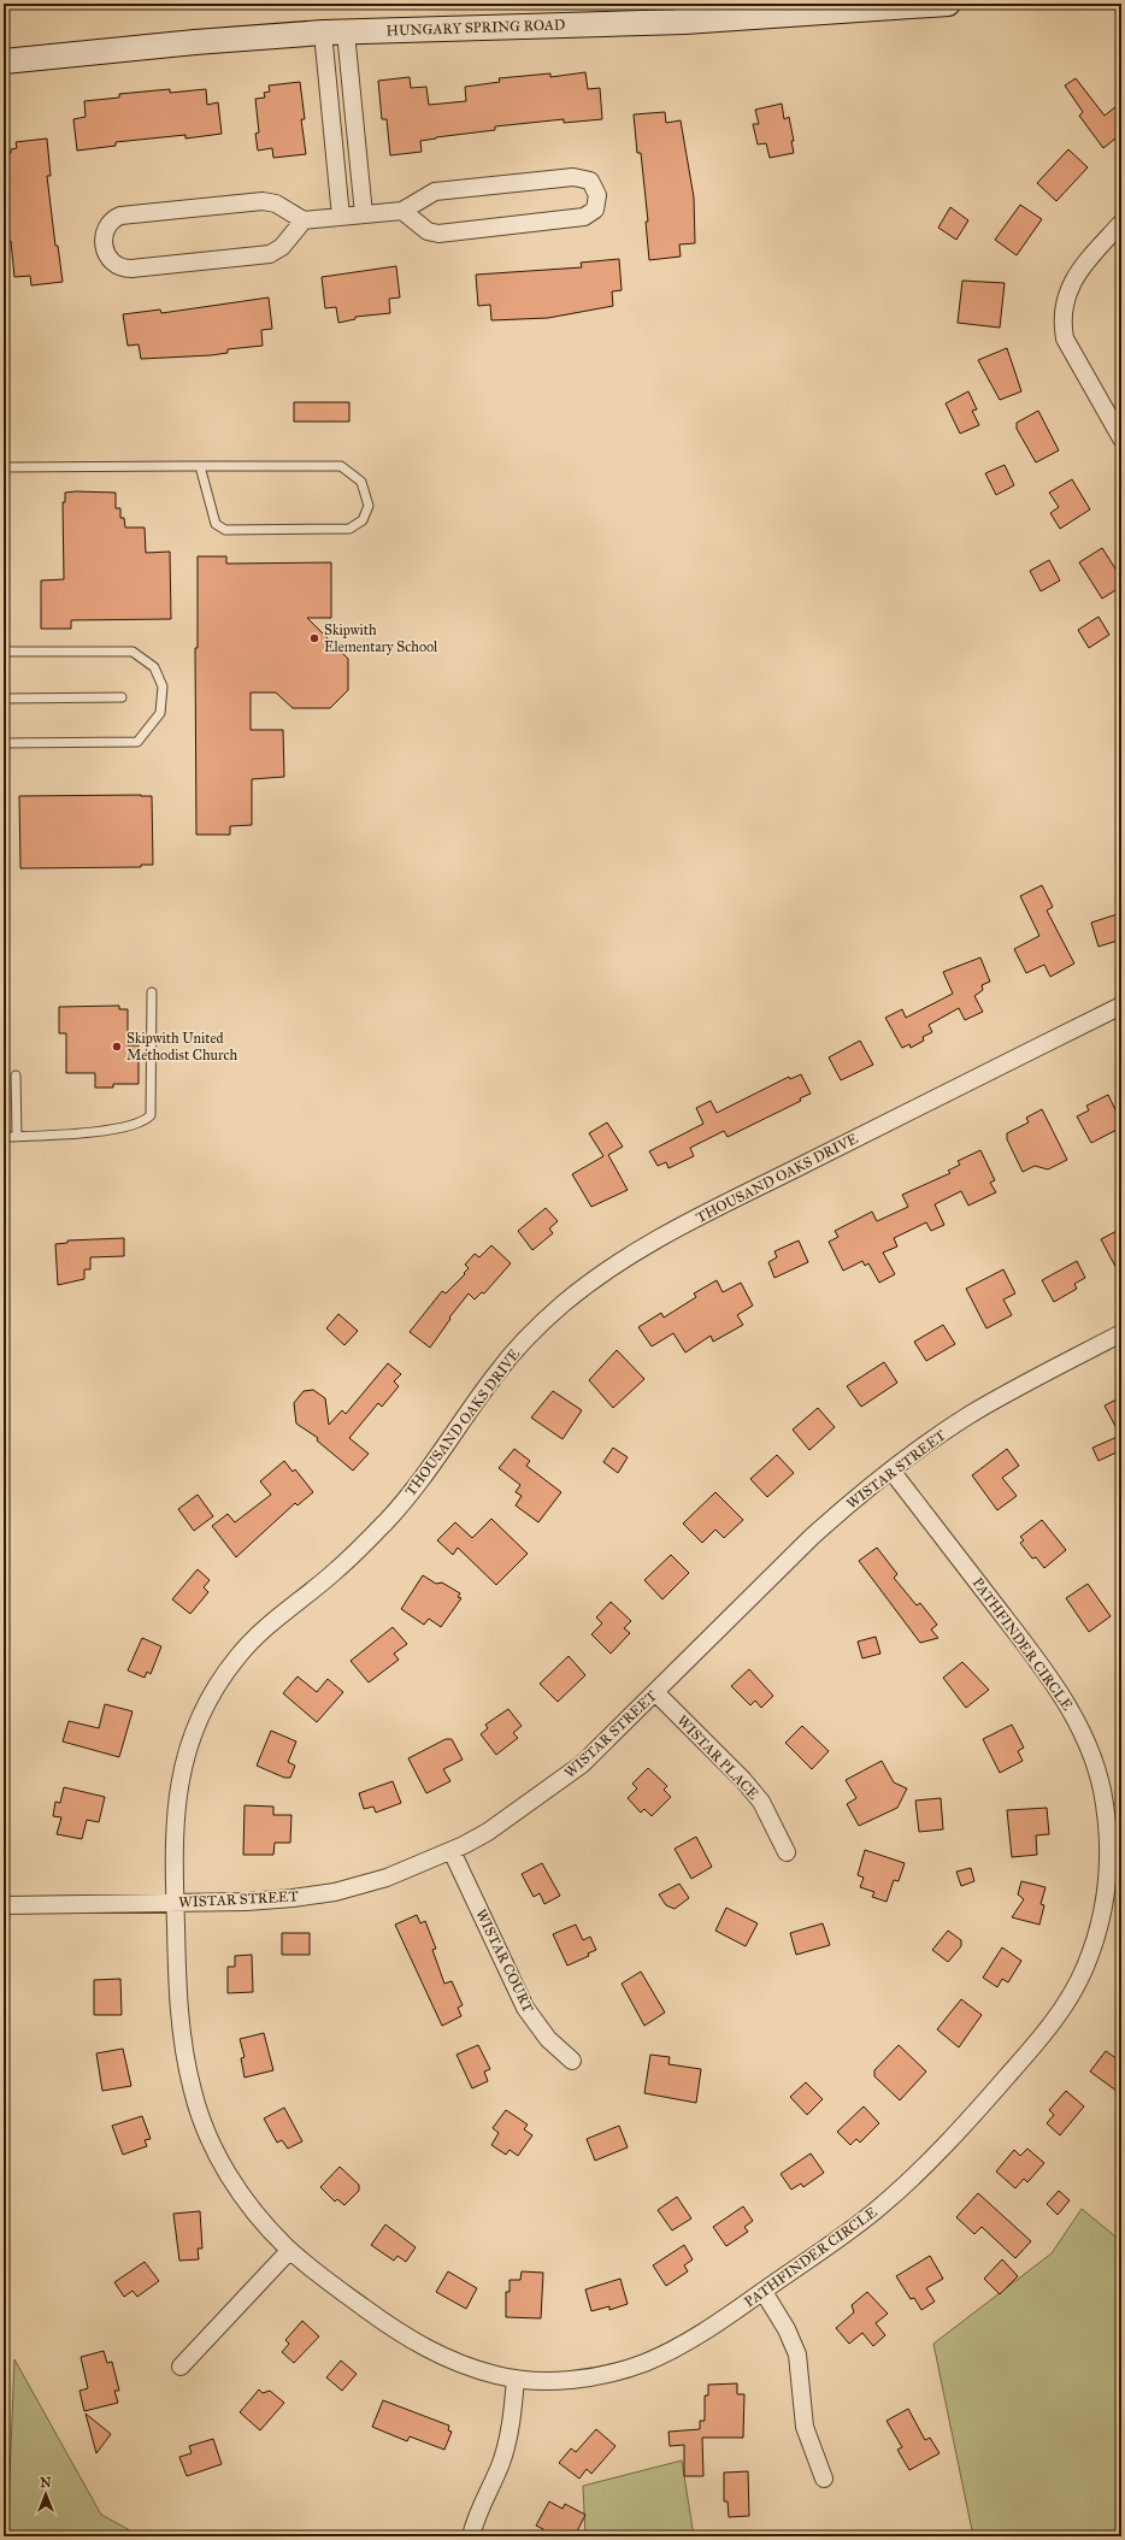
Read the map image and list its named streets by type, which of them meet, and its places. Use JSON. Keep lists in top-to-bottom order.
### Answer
{
  "streets": {
    "main road": ["HUNGARY SPRING ROAD"],
    "street": [
      "THOUSAND OAKS DRIVE",
      "WISTAR STREET",
      "PATHFINDER CIRCLE",
      "WISTAR PLACE",
      "WISTAR COURT"
    ]
  },
  "crossings": [
    ["THOUSAND OAKS DRIVE", "WISTAR STREET"],
    ["THOUSAND OAKS DRIVE", "PATHFINDER CIRCLE"],
    ["WISTAR STREET", "PATHFINDER CIRCLE"],
    ["WISTAR STREET", "WISTAR PLACE"],
    ["WISTAR STREET", "WISTAR COURT"]
  ],
  "places": ["Skipwith Elementary School", "Skipwith United Methodist Church"],
  "north": "top"
}
